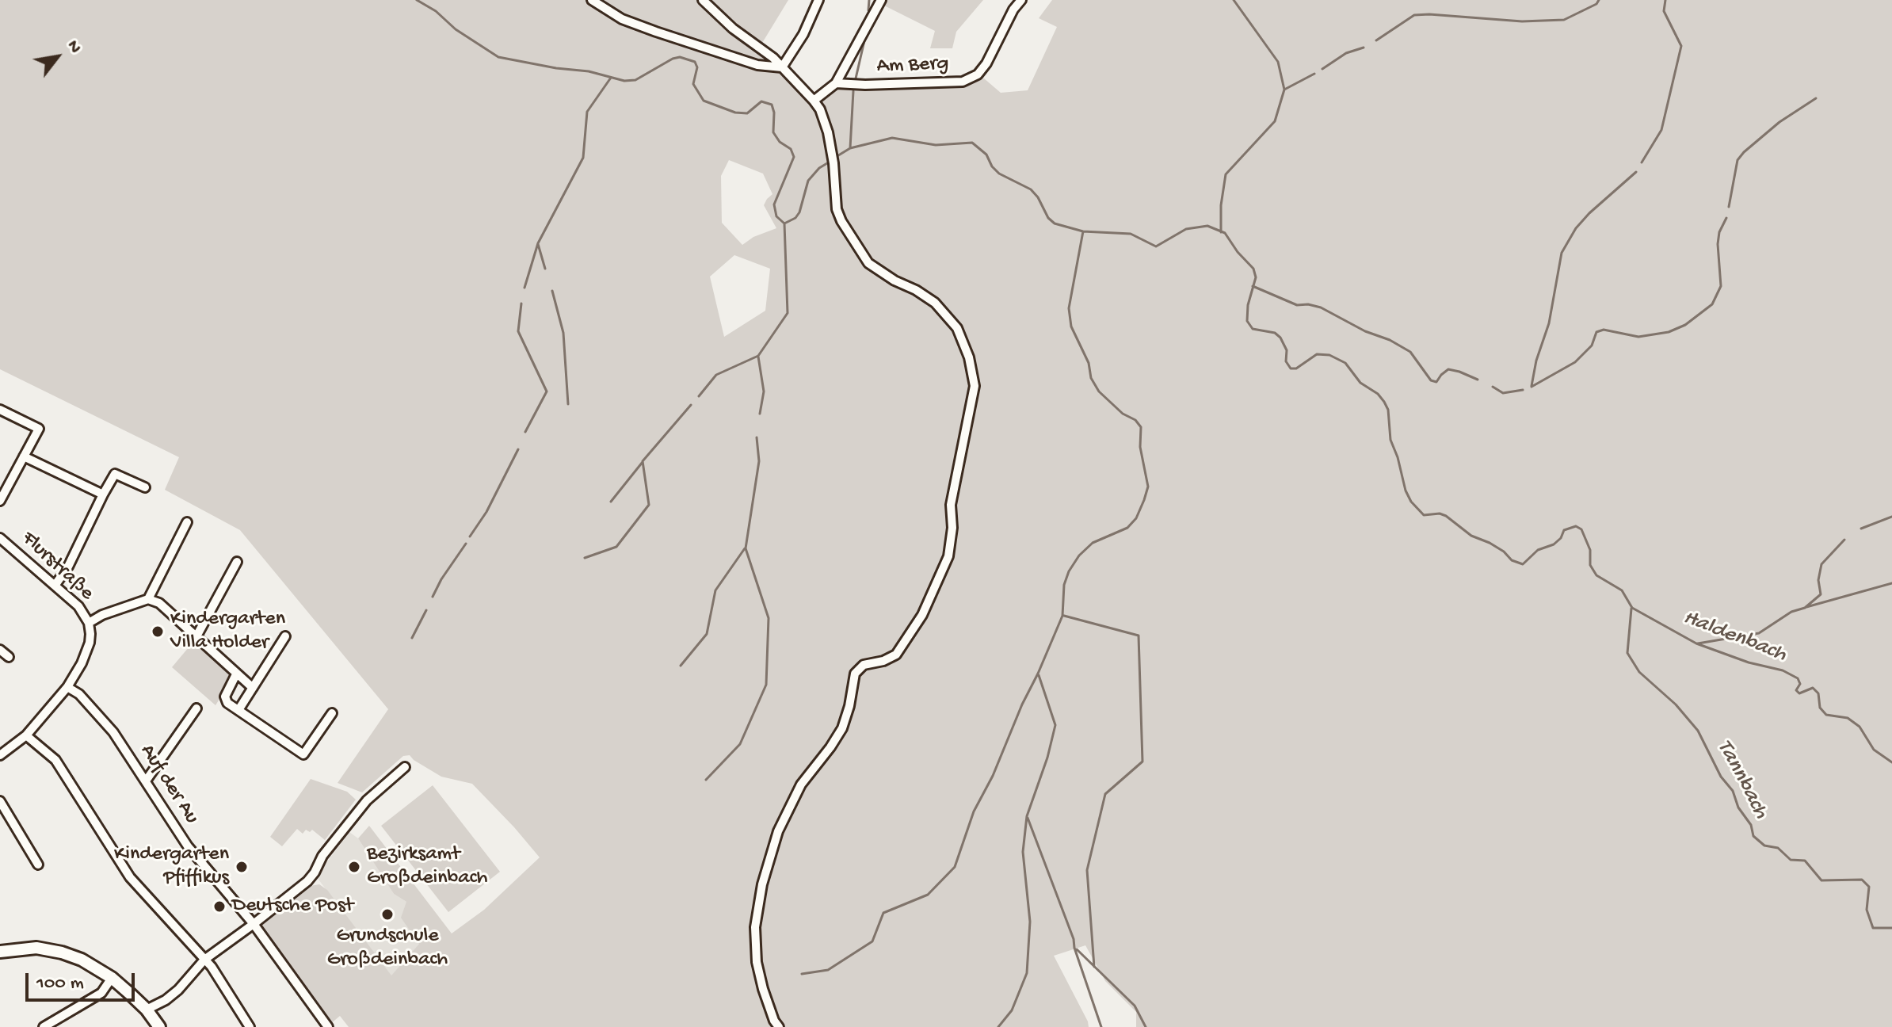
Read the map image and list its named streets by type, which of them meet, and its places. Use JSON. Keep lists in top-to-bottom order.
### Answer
{
  "streets": {
    "street": ["Am Berg", "Flurstraße", "Auf der Au"]
  },
  "water": ["Haldenbach", "Tannbach"],
  "places": [
    "Kindergarten Villa Holder",
    "Kindergarten Pfiffikus",
    "Bezirksamt Großdeinbach",
    "Deutsche Post",
    "Grundschule Großdeinbach"
  ],
  "scale_bar": "100 m",
  "north": "top right"
}
